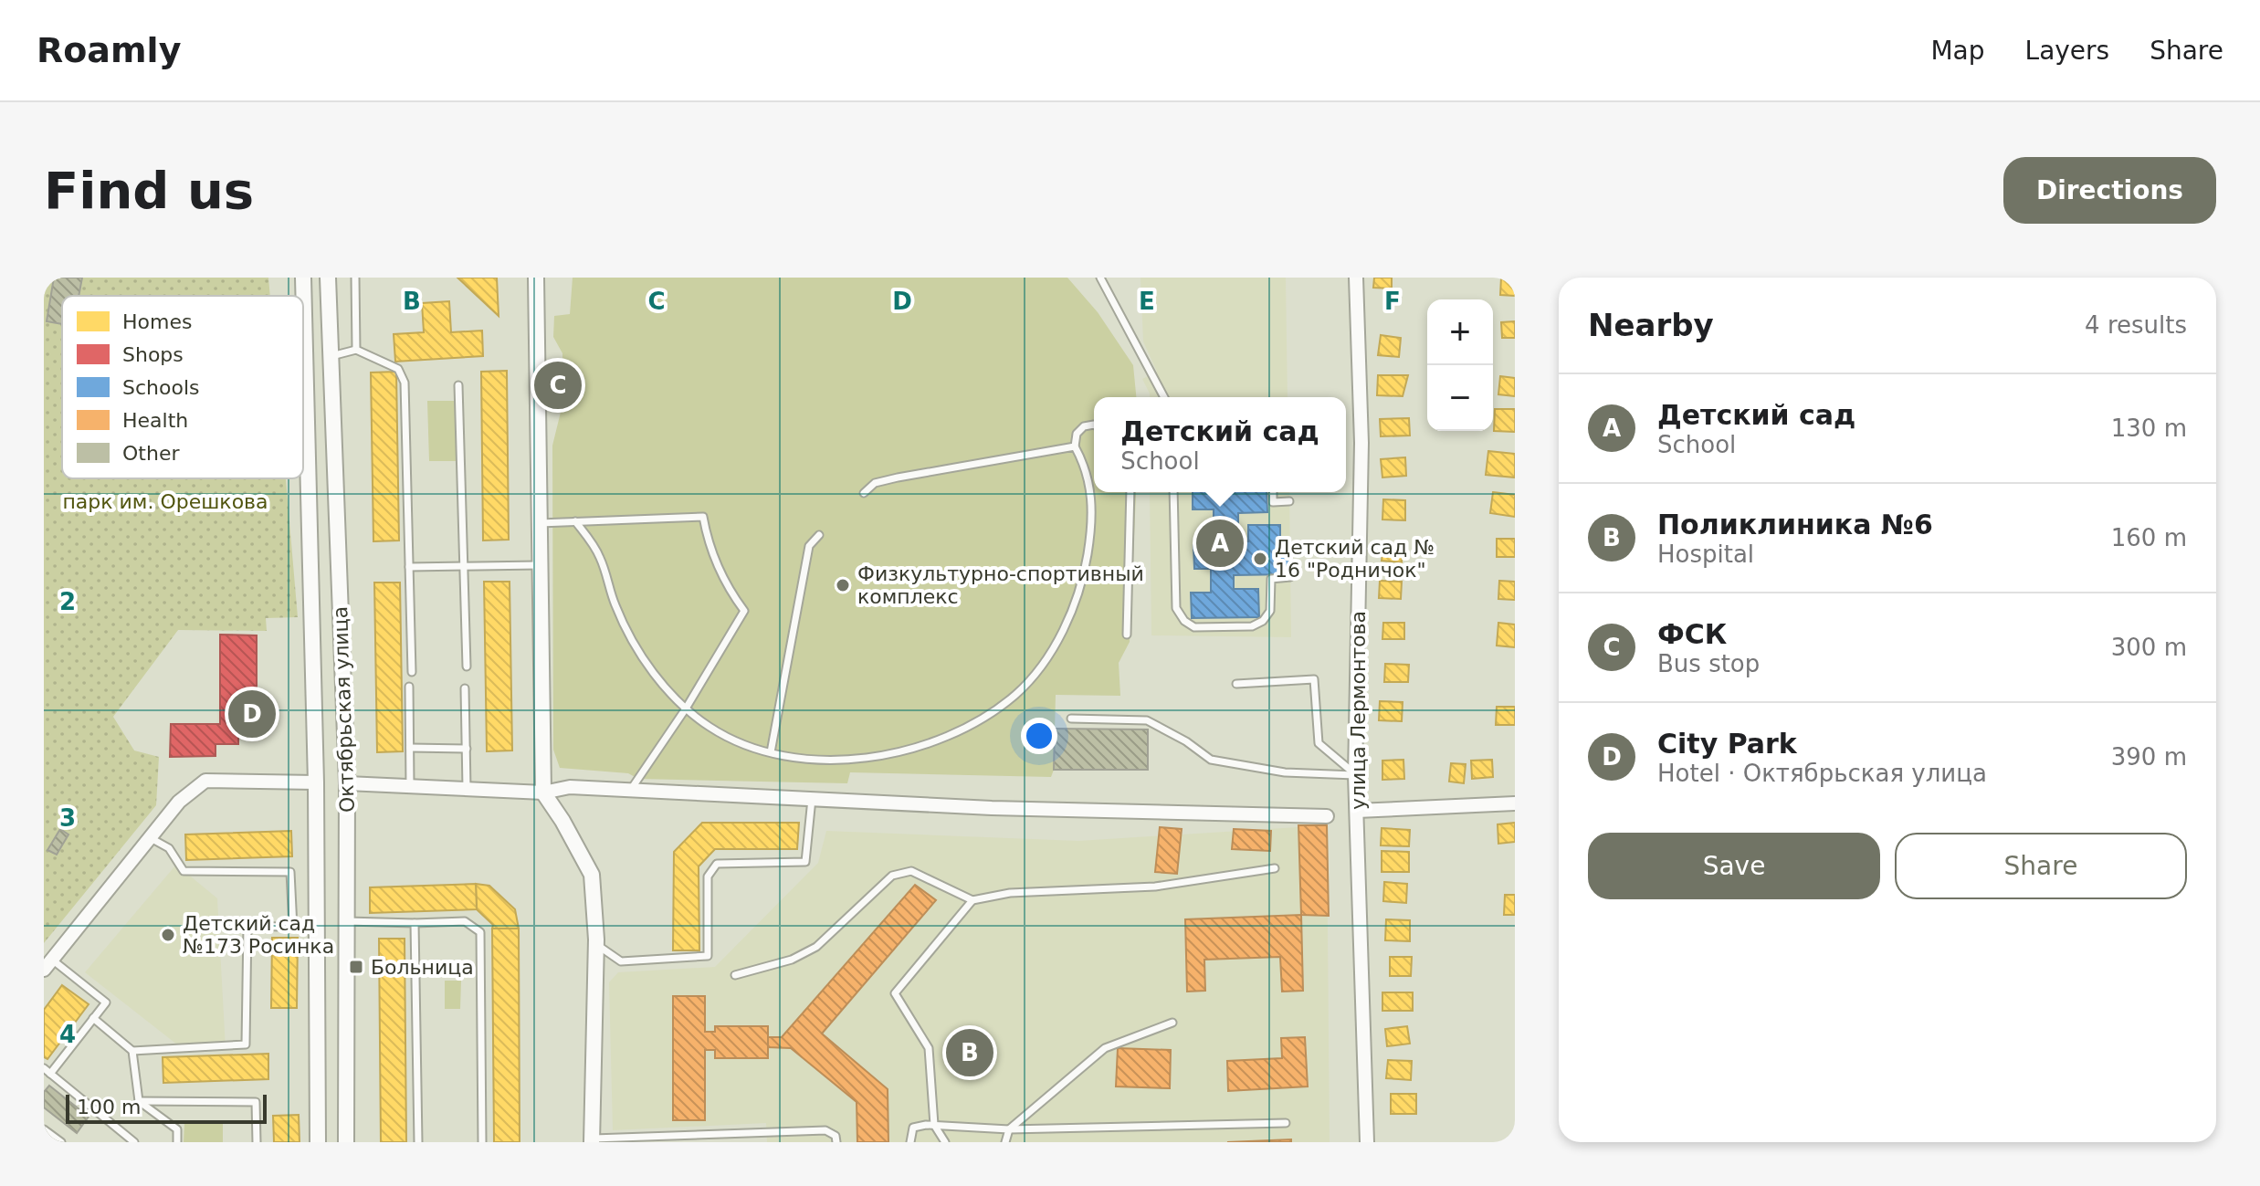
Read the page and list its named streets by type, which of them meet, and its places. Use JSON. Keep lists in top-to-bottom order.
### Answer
{
  "streets": {
    "street": ["Октябрьская улица", "улица Лермонтова"]
  },
  "parks": ["парк им. Орешкова"],
  "places": {
    "other": ["Детский сад № 16 \"Родничок\"", "Физкультурно-спортивный комплекс", "Детский сад №173 Росинка"],
    "transit": ["Больница"]
  },
  "legend": [
    "Homes",
    "Shops",
    "Schools",
    "Health",
    "Other"
  ],
  "scale_bar": "100 m",
  "page": {
    "header": "Roamly",
    "nav": ["Map", "Layers", "Share"],
    "buttons": [
      "Directions",
      ["Save", "Share"]
    ],
    "title": "Find us",
    "heading": ["Nearby", "4 results"],
    "map_buttons": ["+", "−"],
    "pins": [
      "C",
      "A",
      "D",
      "B"
    ],
    "list": [
      {
        "mark": "A",
        "name": "Детский сад",
        "note": "School",
        "value": "130 m"
      },
      {
        "mark": "B",
        "name": "Поликлиника №6",
        "note": "Hospital",
        "value": "160 m"
      },
      {
        "mark": "C",
        "name": "ФСК",
        "note": "Bus stop",
        "value": "300 m"
      },
      {
        "mark": "D",
        "name": "City Park",
        "note": "Hotel · Октябрьская улица",
        "value": "390 m"
      }
    ],
    "popup": ["Детский сад", "School"],
    "scale": "100 m"
  },
  "grid": {
    "columns": [
      "B",
      "C",
      "D",
      "E",
      "F"
    ],
    "rows": ["2", "3", "4"]
  }
}
